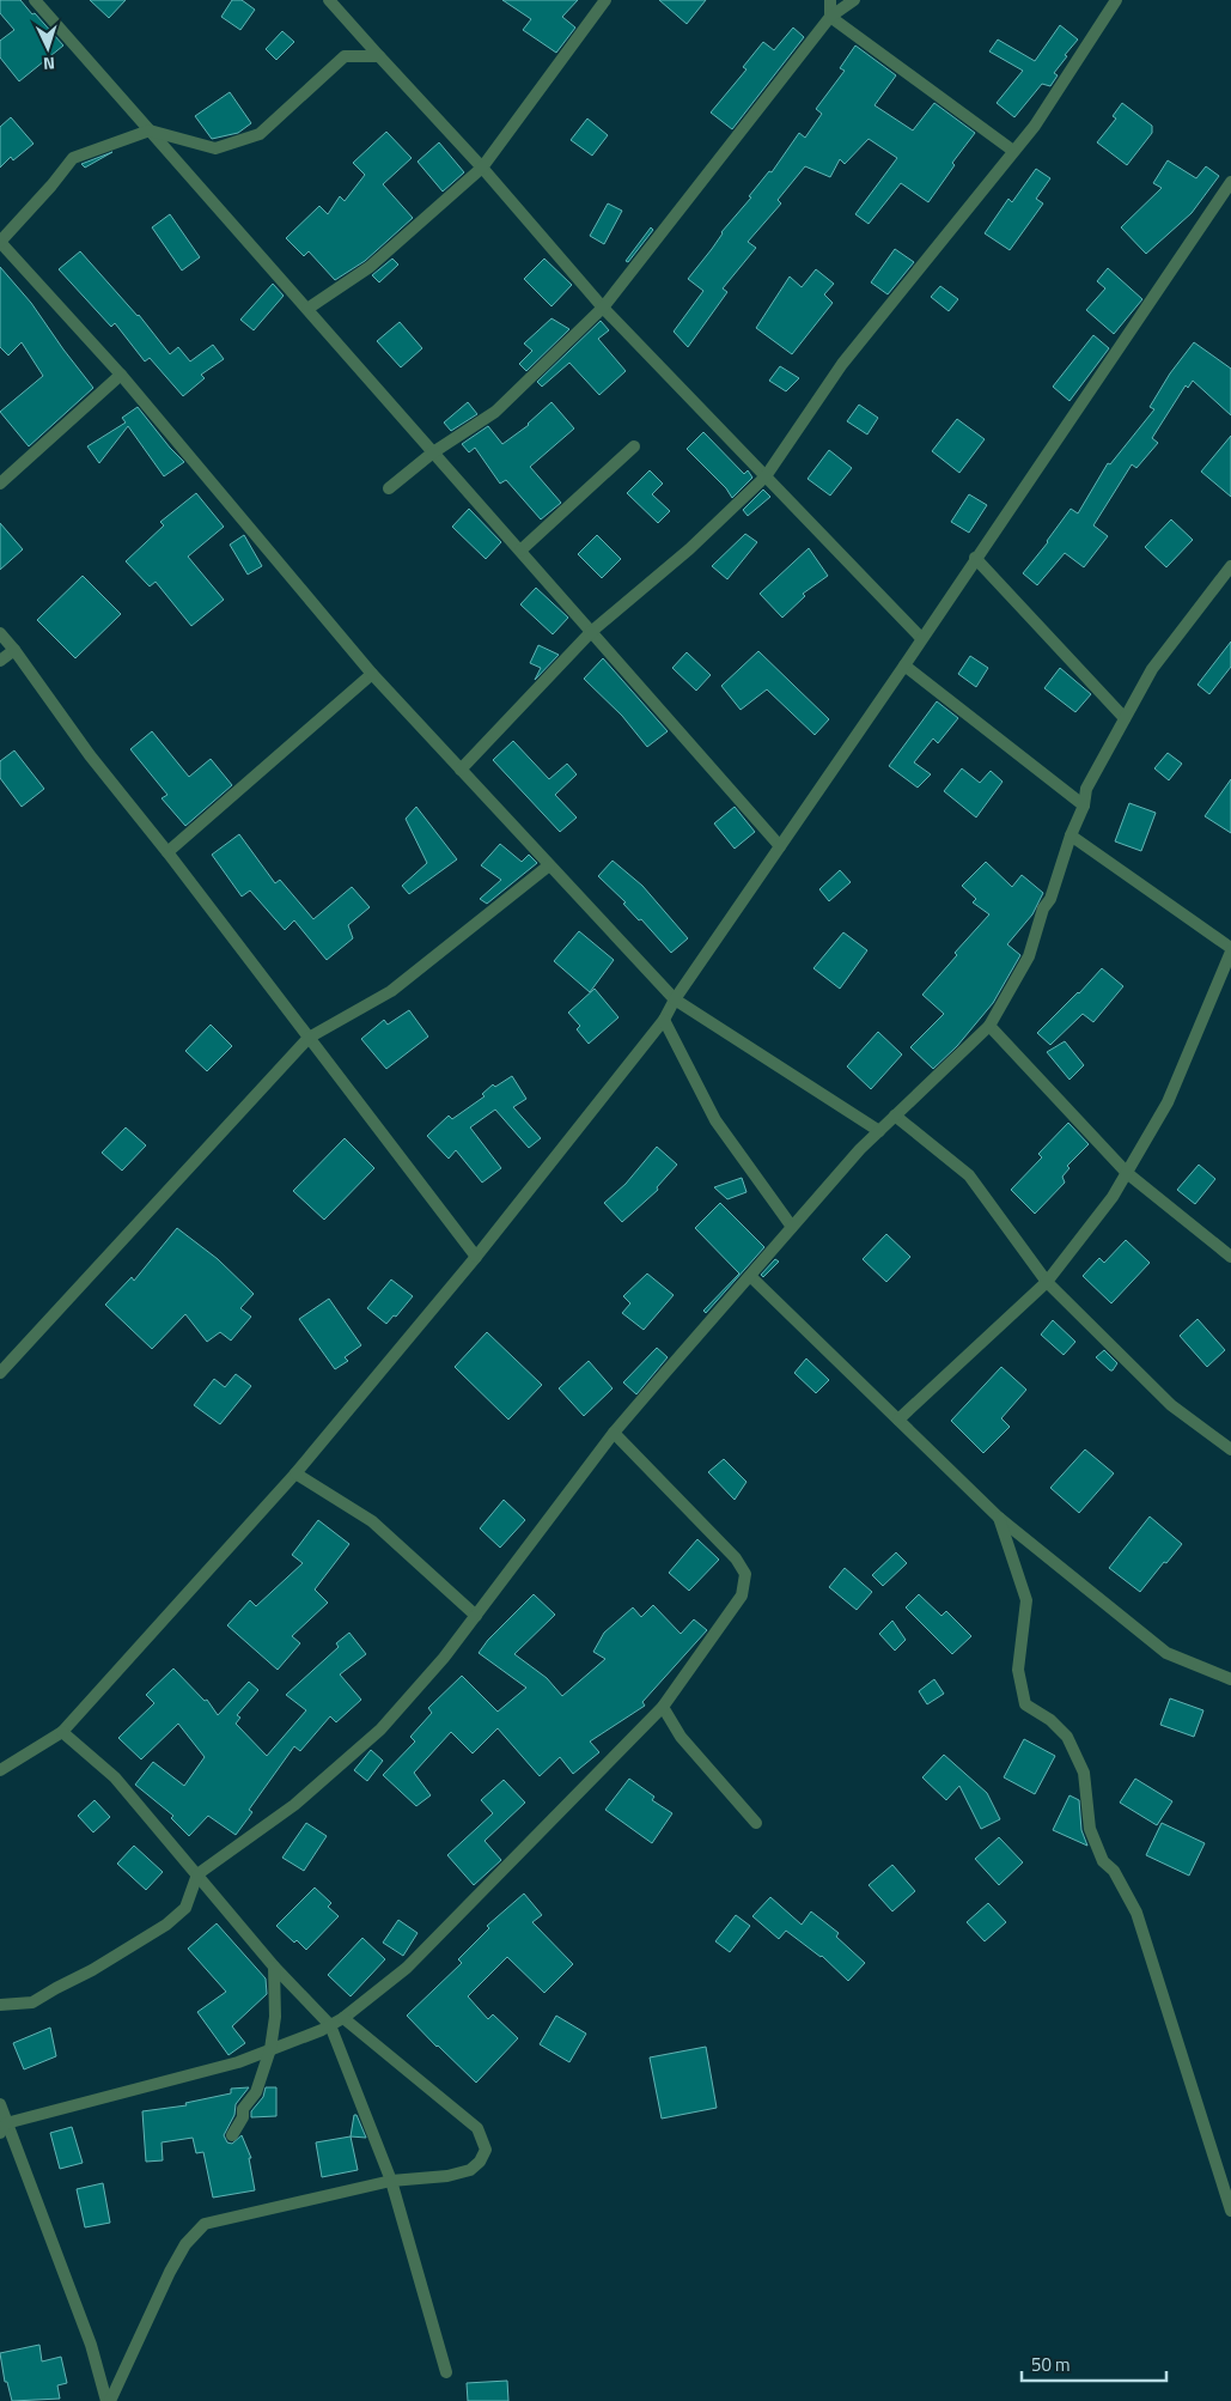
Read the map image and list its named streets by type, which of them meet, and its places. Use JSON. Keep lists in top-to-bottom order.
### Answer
{
  "scale_bar": "50 m",
  "north": "bottom"
}
